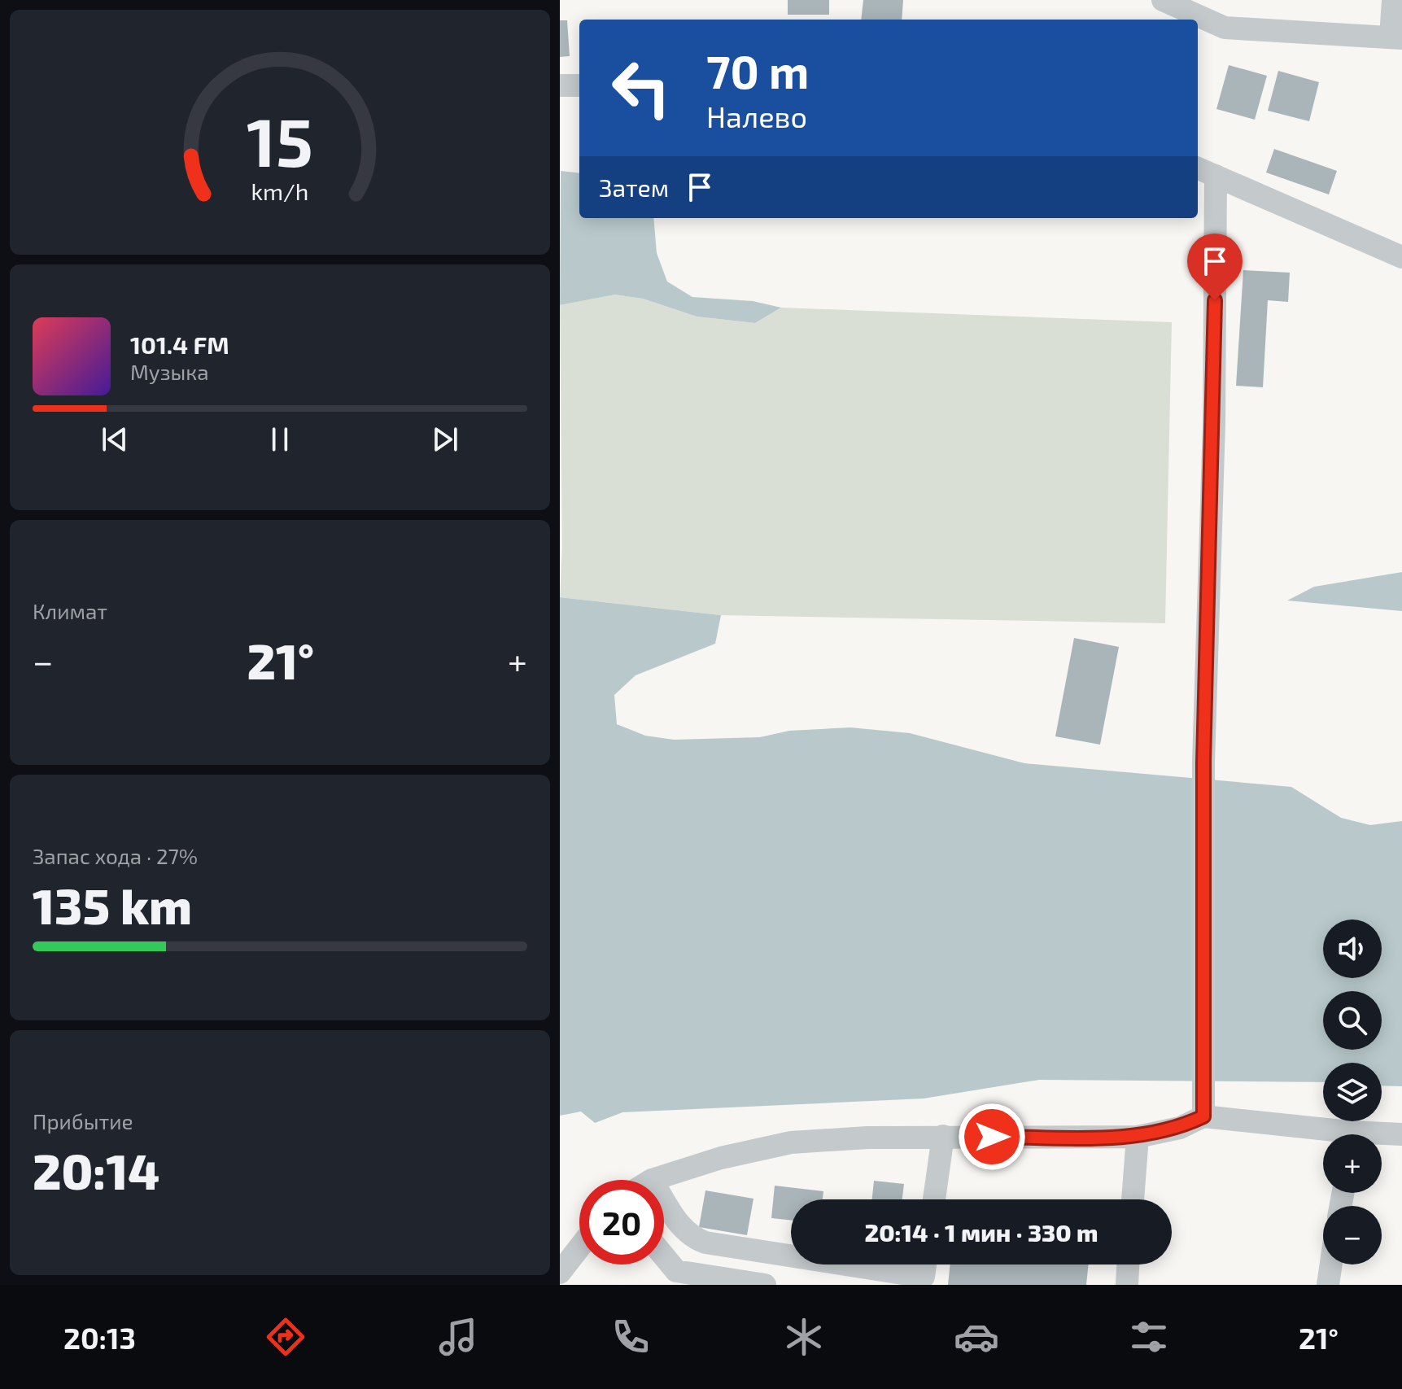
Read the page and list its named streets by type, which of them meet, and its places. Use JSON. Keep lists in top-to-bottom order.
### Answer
{
  "page": {
    "turn": ["70 m", "Налево"],
    "then": "Затем",
    "song": ["101.4 FM", "Музыка"],
    "tile": [
      "Климат",
      ["Запас хода · 27%", "135 km"],
      ["Прибытие", "20:14"]
    ],
    "heat": ["−", "21°", "+"],
    "map_buttons": ["+", "−"],
    "limit": "20",
    "trip": "20:14 · 1 мин · 330 m",
    "tabs": ["20:13", "21°"],
    "gauge": ["15", "km/h"]
  }
}
